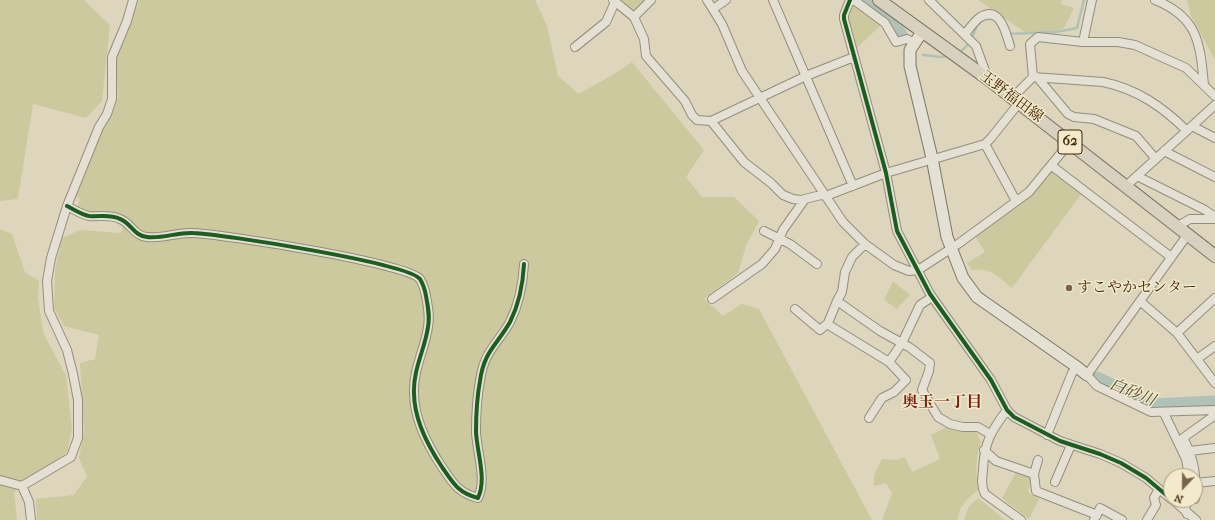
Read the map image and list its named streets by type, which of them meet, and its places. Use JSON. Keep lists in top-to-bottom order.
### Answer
{
  "streets": {
    "main road": ["玉野福田線", "62"]
  },
  "districts": ["奥玉一丁目"],
  "water": ["白砂川"],
  "places": ["すこやかセンター"],
  "north": "bottom"
}
